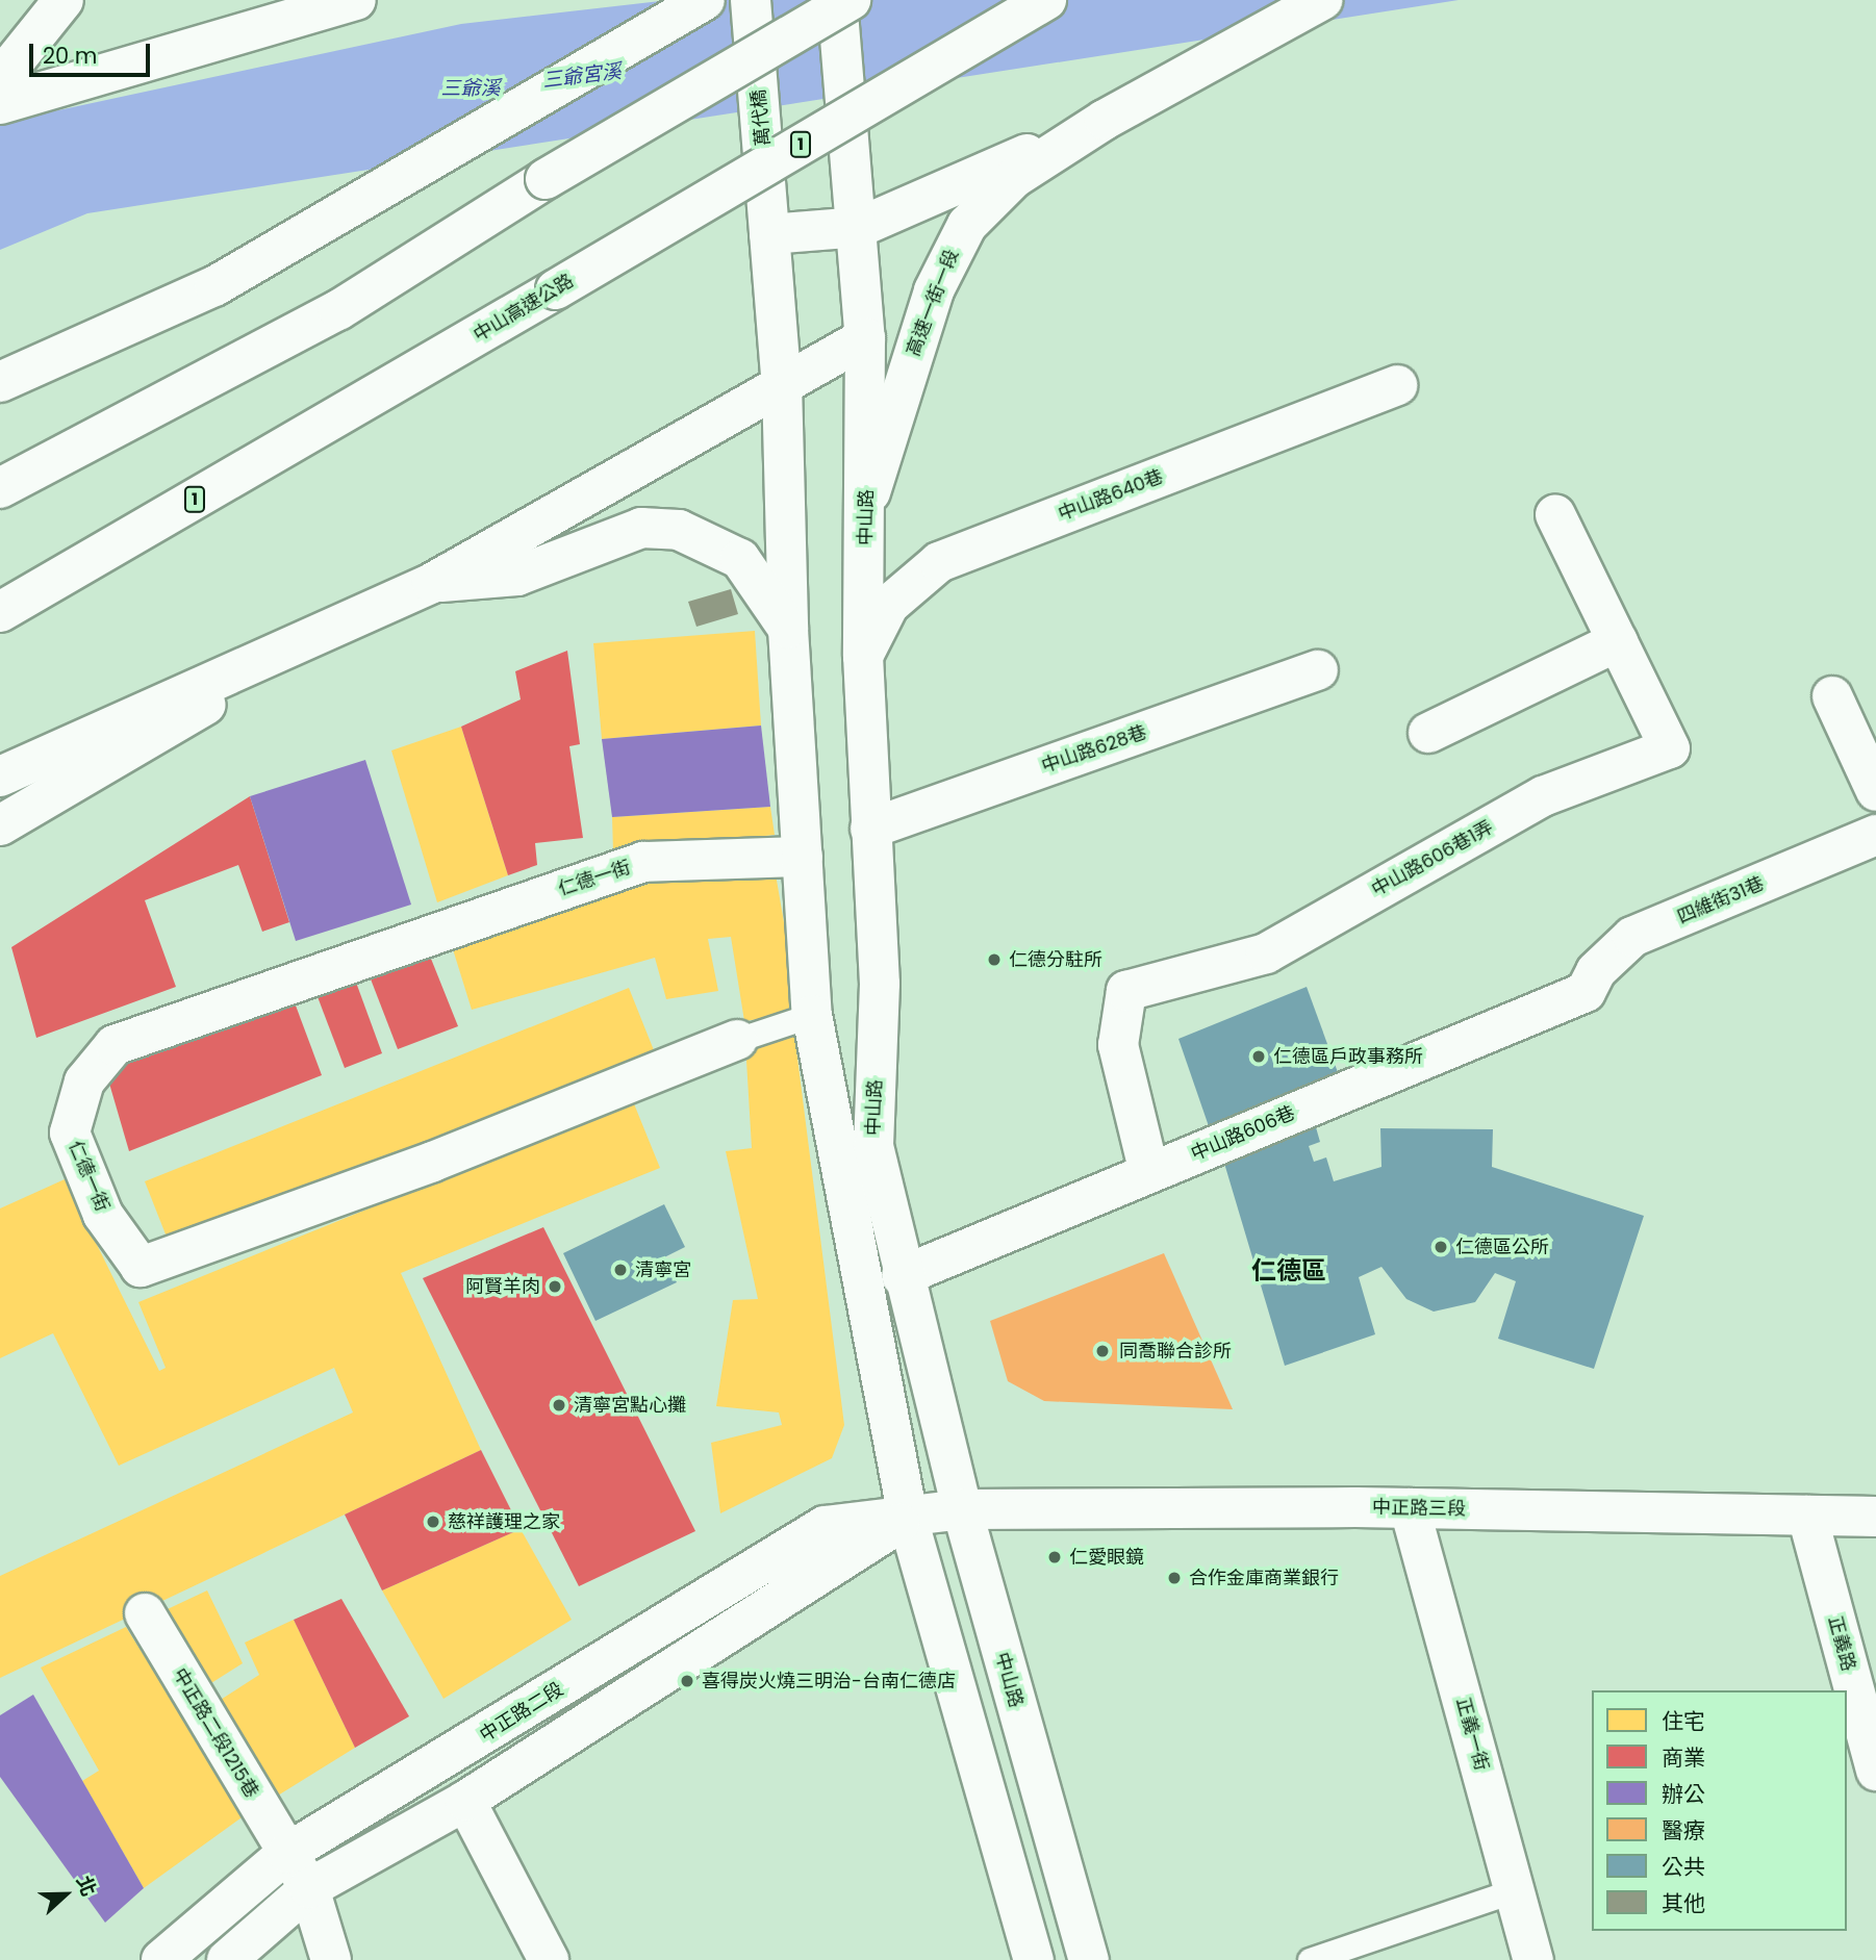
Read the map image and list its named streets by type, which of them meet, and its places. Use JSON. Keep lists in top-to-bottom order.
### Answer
{
  "streets": {
    "main road": [
      "萬代橋",
      "1",
      "高速一街一段",
      "中山高速公路",
      "中山路640巷",
      "中山路",
      "中山路628巷",
      "中山路606巷1弄",
      "仁德一街",
      "四維街31巷",
      "中山路606巷",
      "中正路三段",
      "正義路",
      "中正路二段",
      "中正路二段1215巷",
      "正義一街"
    ]
  },
  "crossings": [
    ["萬代橋", "高速一街一段"],
    ["高速一街一段", "中山路"],
    ["中山路640巷", "中山路"],
    ["中山路", "中山路628巷"],
    ["中山路", "中山路606巷"],
    ["中山路", "中正路三段"],
    ["中山路", "中正路二段"],
    ["中山路606巷1弄", "中山路606巷"],
    ["四維街31巷", "中山路606巷"],
    ["中正路三段", "正義路"],
    ["中正路三段", "中正路二段"],
    ["中正路三段", "正義一街"],
    ["中正路二段", "中正路二段1215巷"]
  ],
  "districts": ["仁德區"],
  "water": ["三爺宮溪", "三爺溪"],
  "places": [
    "仁德分駐所",
    "仁德區戶政事務所",
    "仁德區公所",
    "清寧宮",
    "阿賢羊肉",
    "同喬聯合診所",
    "清寧宮點心攤",
    "慈祥護理之家",
    "仁愛眼鏡",
    "合作金庫商業銀行",
    "喜得炭火燒三明治-台南仁德店"
  ],
  "legend": [
    "住宅",
    "商業",
    "辦公",
    "醫療",
    "公共",
    "其他"
  ],
  "scale_bar": "20 m",
  "north": "right"
}
